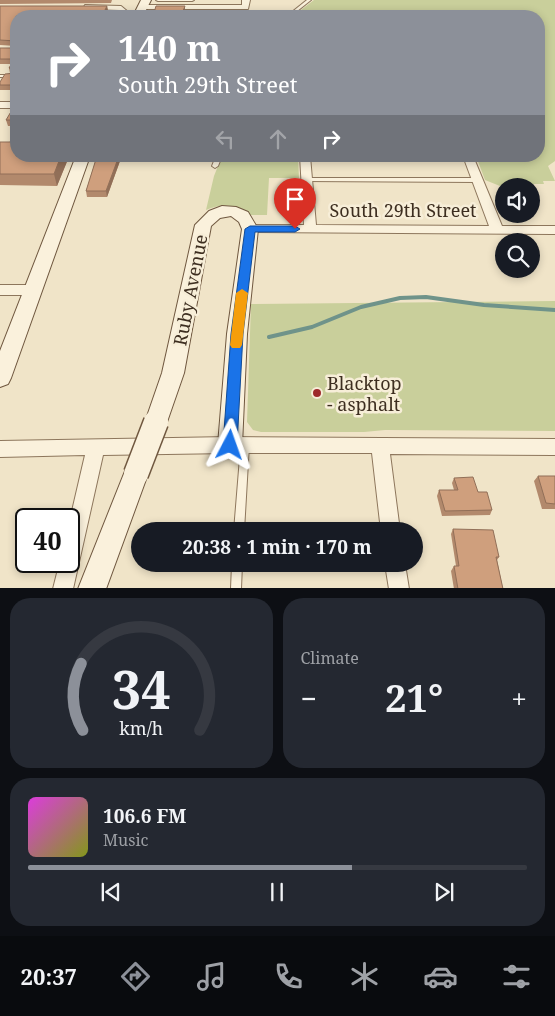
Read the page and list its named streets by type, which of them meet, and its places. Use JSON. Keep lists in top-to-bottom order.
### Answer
{
  "streets": {
    "street": ["South 29th Street", "Ruby Avenue"]
  },
  "crossings": [
    ["South 29th Street", "Ruby Avenue"]
  ],
  "places": ["Blacktop - asphalt"],
  "page": {
    "turn": ["140 m", "South 29th Street"],
    "limit": "40",
    "trip": "20:38 · 1 min · 170 m",
    "tile": "Climate",
    "heat": ["−", "21°", "+"],
    "song": ["106.6 FM", "Music"],
    "tabs": "20:37",
    "gauge": ["34", "km/h"]
  }
}
